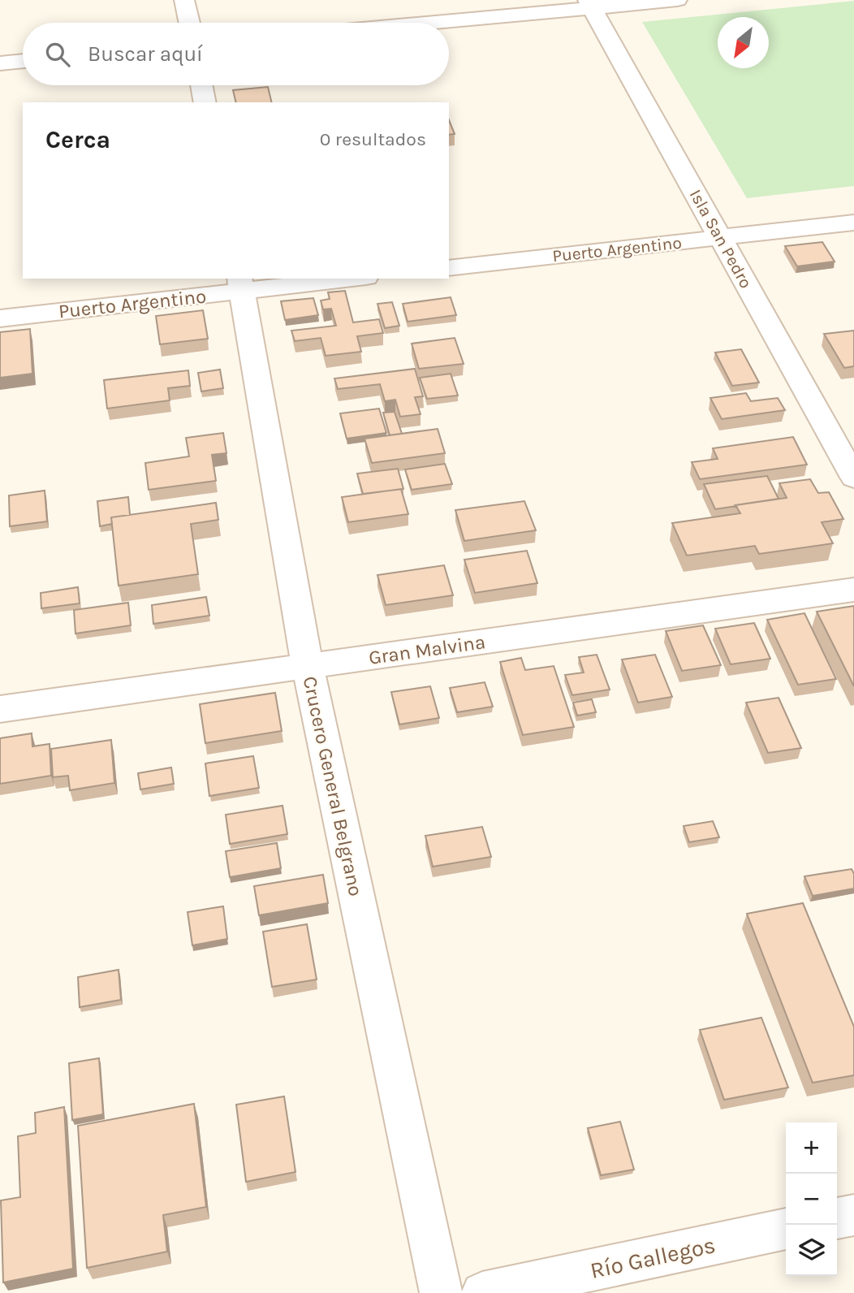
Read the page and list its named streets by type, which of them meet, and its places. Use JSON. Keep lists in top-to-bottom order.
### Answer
{
  "streets": {
    "street": [
      "Isla San Pedro",
      "Puerto Argentino",
      "Gran Malvina",
      "Crucero General Belgrano",
      "Río Gallegos"
    ]
  },
  "crossings": [
    ["Isla San Pedro", "Puerto Argentino"],
    ["Puerto Argentino", "Crucero General Belgrano"],
    ["Gran Malvina", "Crucero General Belgrano"]
  ],
  "north": "bottom left",
  "page": {
    "search": "Buscar aquí",
    "heading": ["Cerca", "0 resultados"],
    "map_buttons": ["+", "−"]
  }
}
